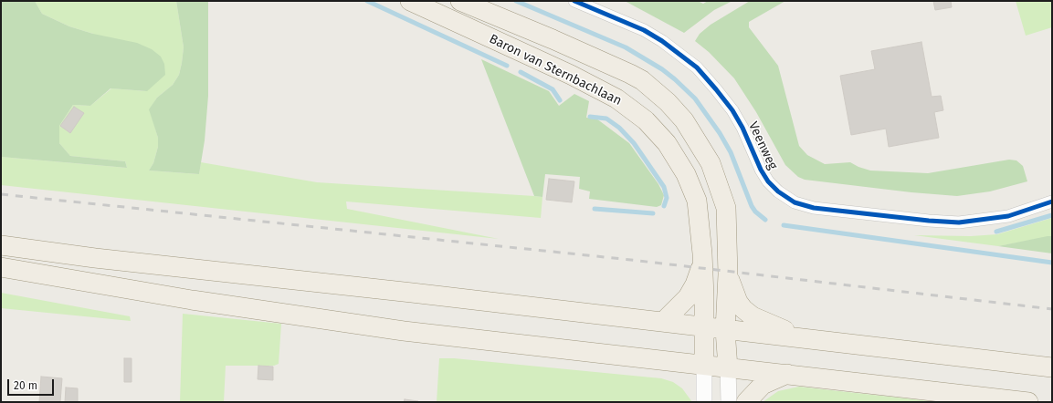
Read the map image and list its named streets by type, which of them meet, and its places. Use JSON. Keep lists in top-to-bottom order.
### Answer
{
  "streets": {
    "main road": ["Baron van Sternbachlaan"],
    "street": ["Veenweg"]
  },
  "scale_bar": "20 m"
}
